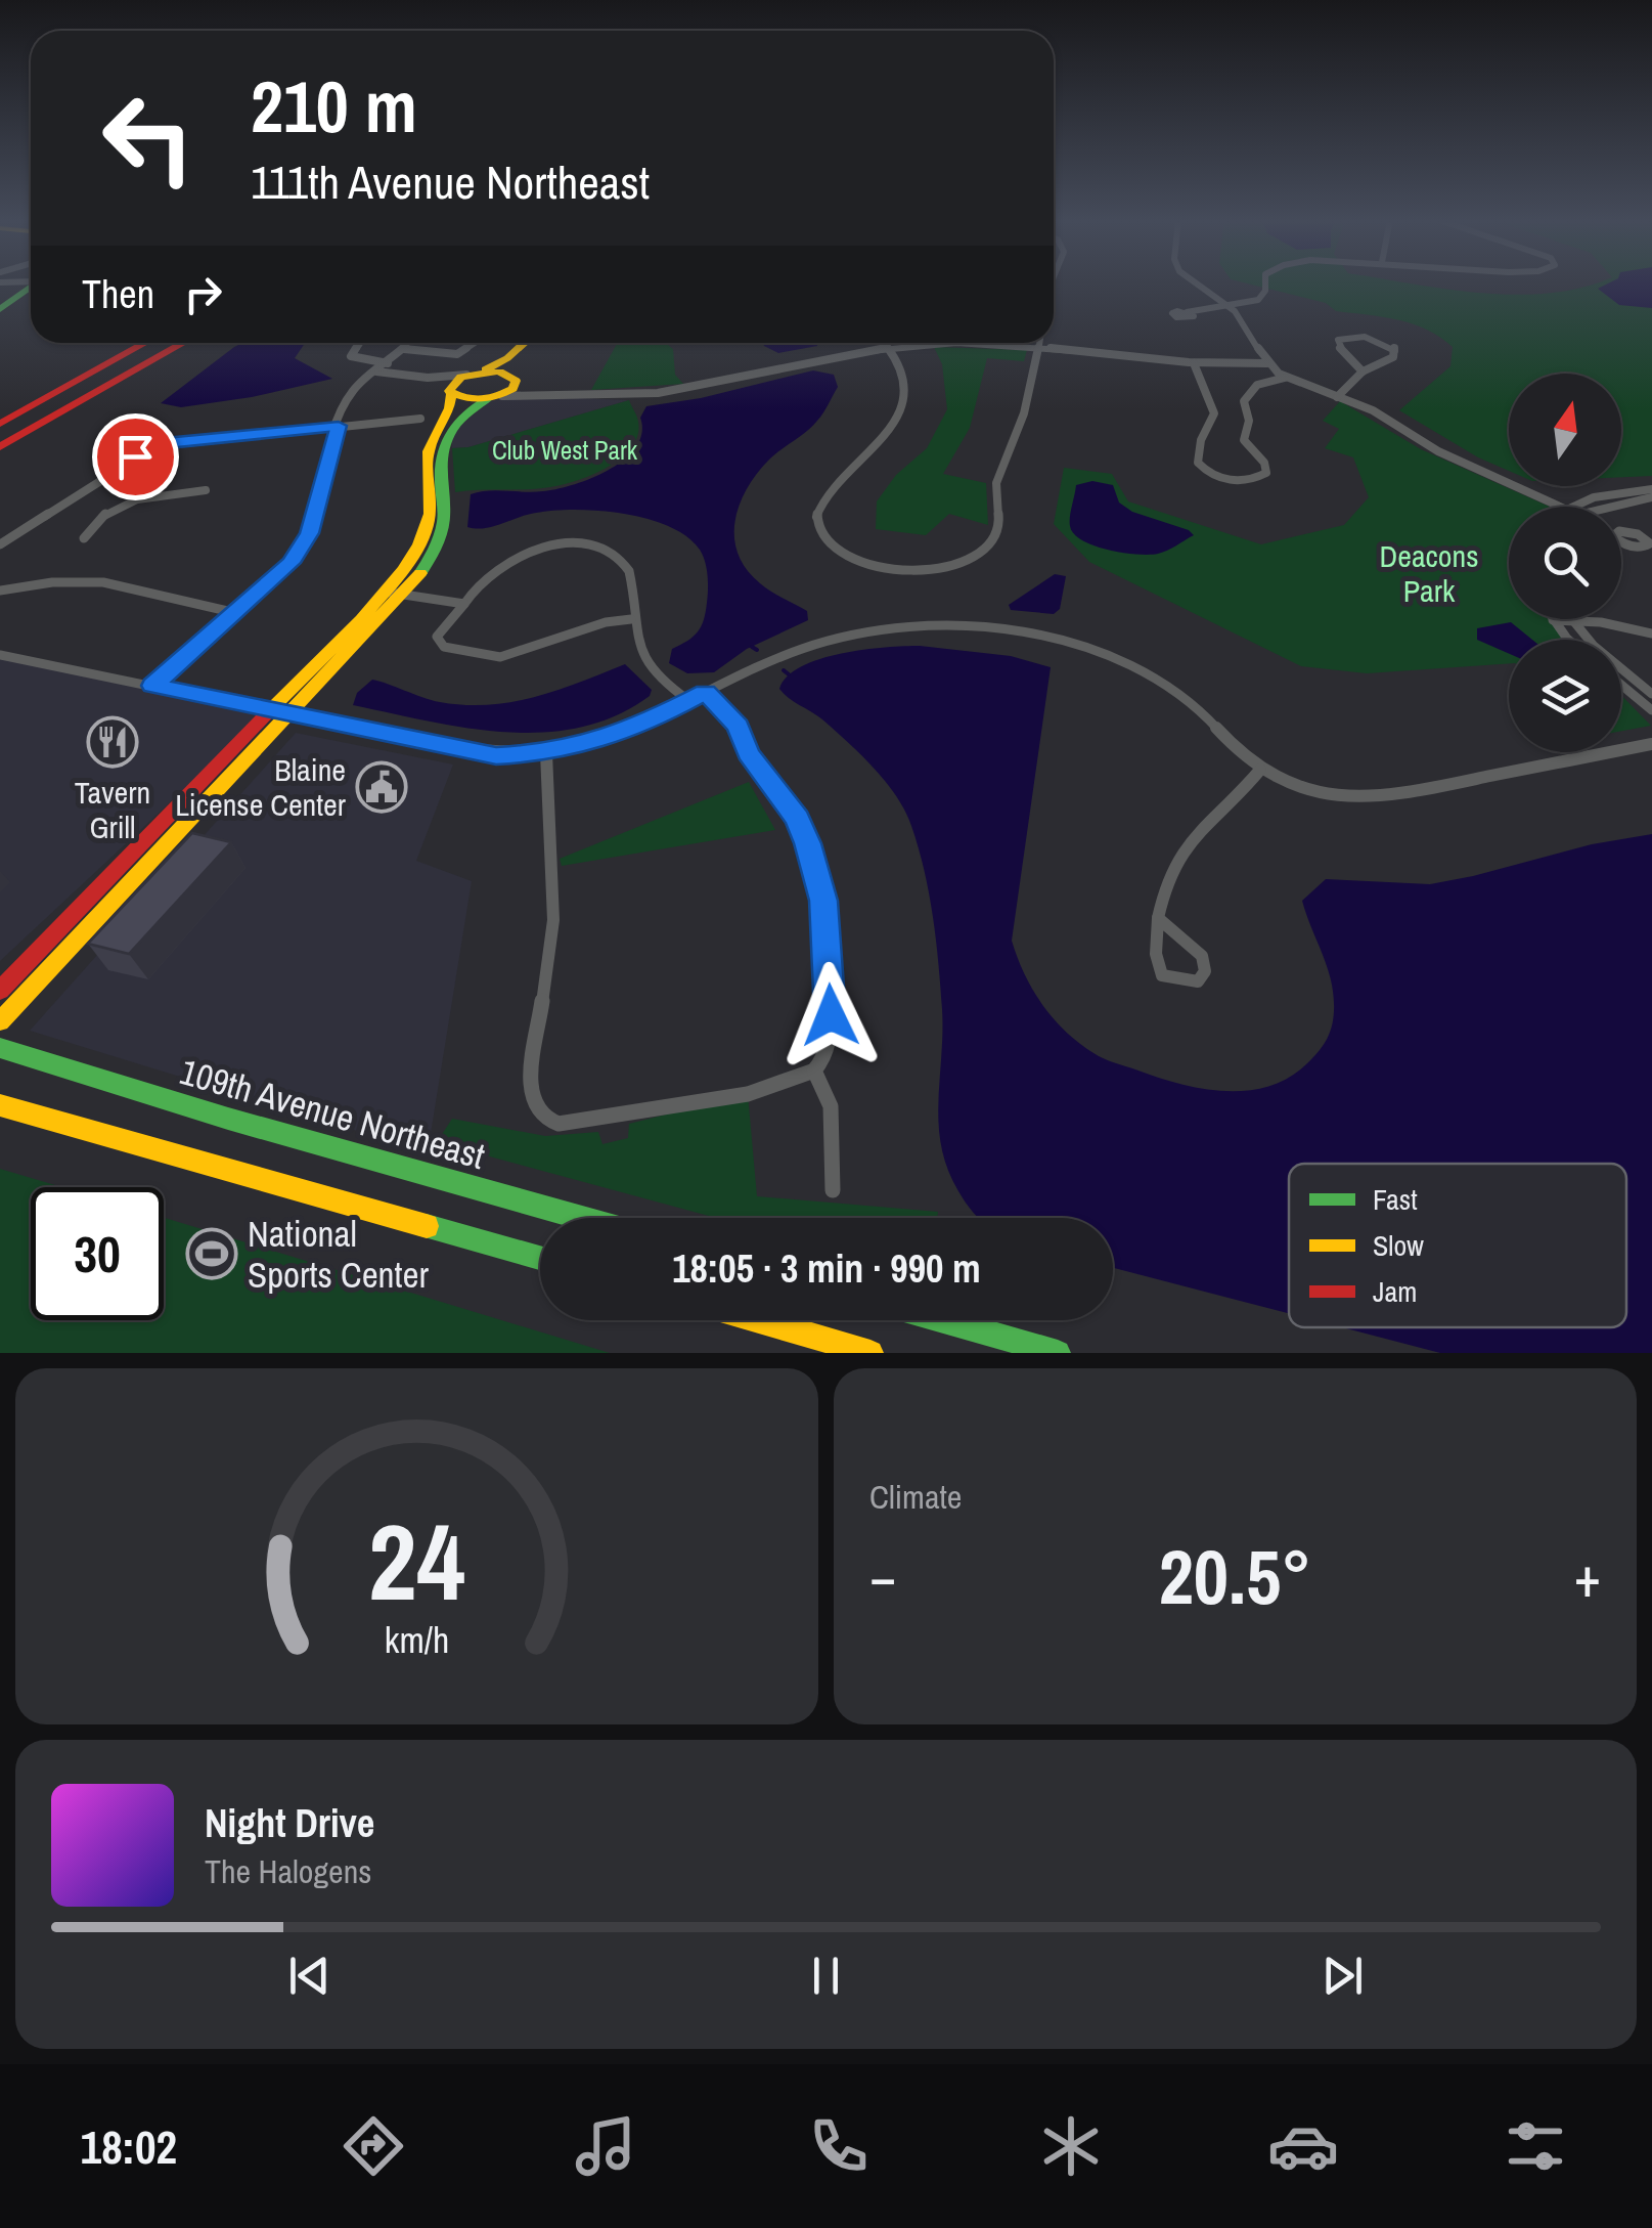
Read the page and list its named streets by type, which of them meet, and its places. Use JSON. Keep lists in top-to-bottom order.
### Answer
{
  "streets": {
    "main road": ["109th Avenue Northeast"]
  },
  "parks": ["Club West Park", "Deacons Park"],
  "places": {
    "restaurant": ["Tavern Grill"],
    "public building": ["Blaine License Center"],
    "sports": ["National Sports Center"]
  },
  "legend": ["Fast", "Slow", "Jam"],
  "north": "top",
  "page": {
    "turn": ["210 m", "111th Avenue Northeast"],
    "then": "Then",
    "limit": "30",
    "trip": "18:05 · 3 min · 990 m",
    "tile": "Climate",
    "heat": ["−", "20.5°", "+"],
    "song": ["Night Drive", "The Halogens"],
    "tabs": "18:02",
    "gauge": ["24", "km/h"]
  }
}
